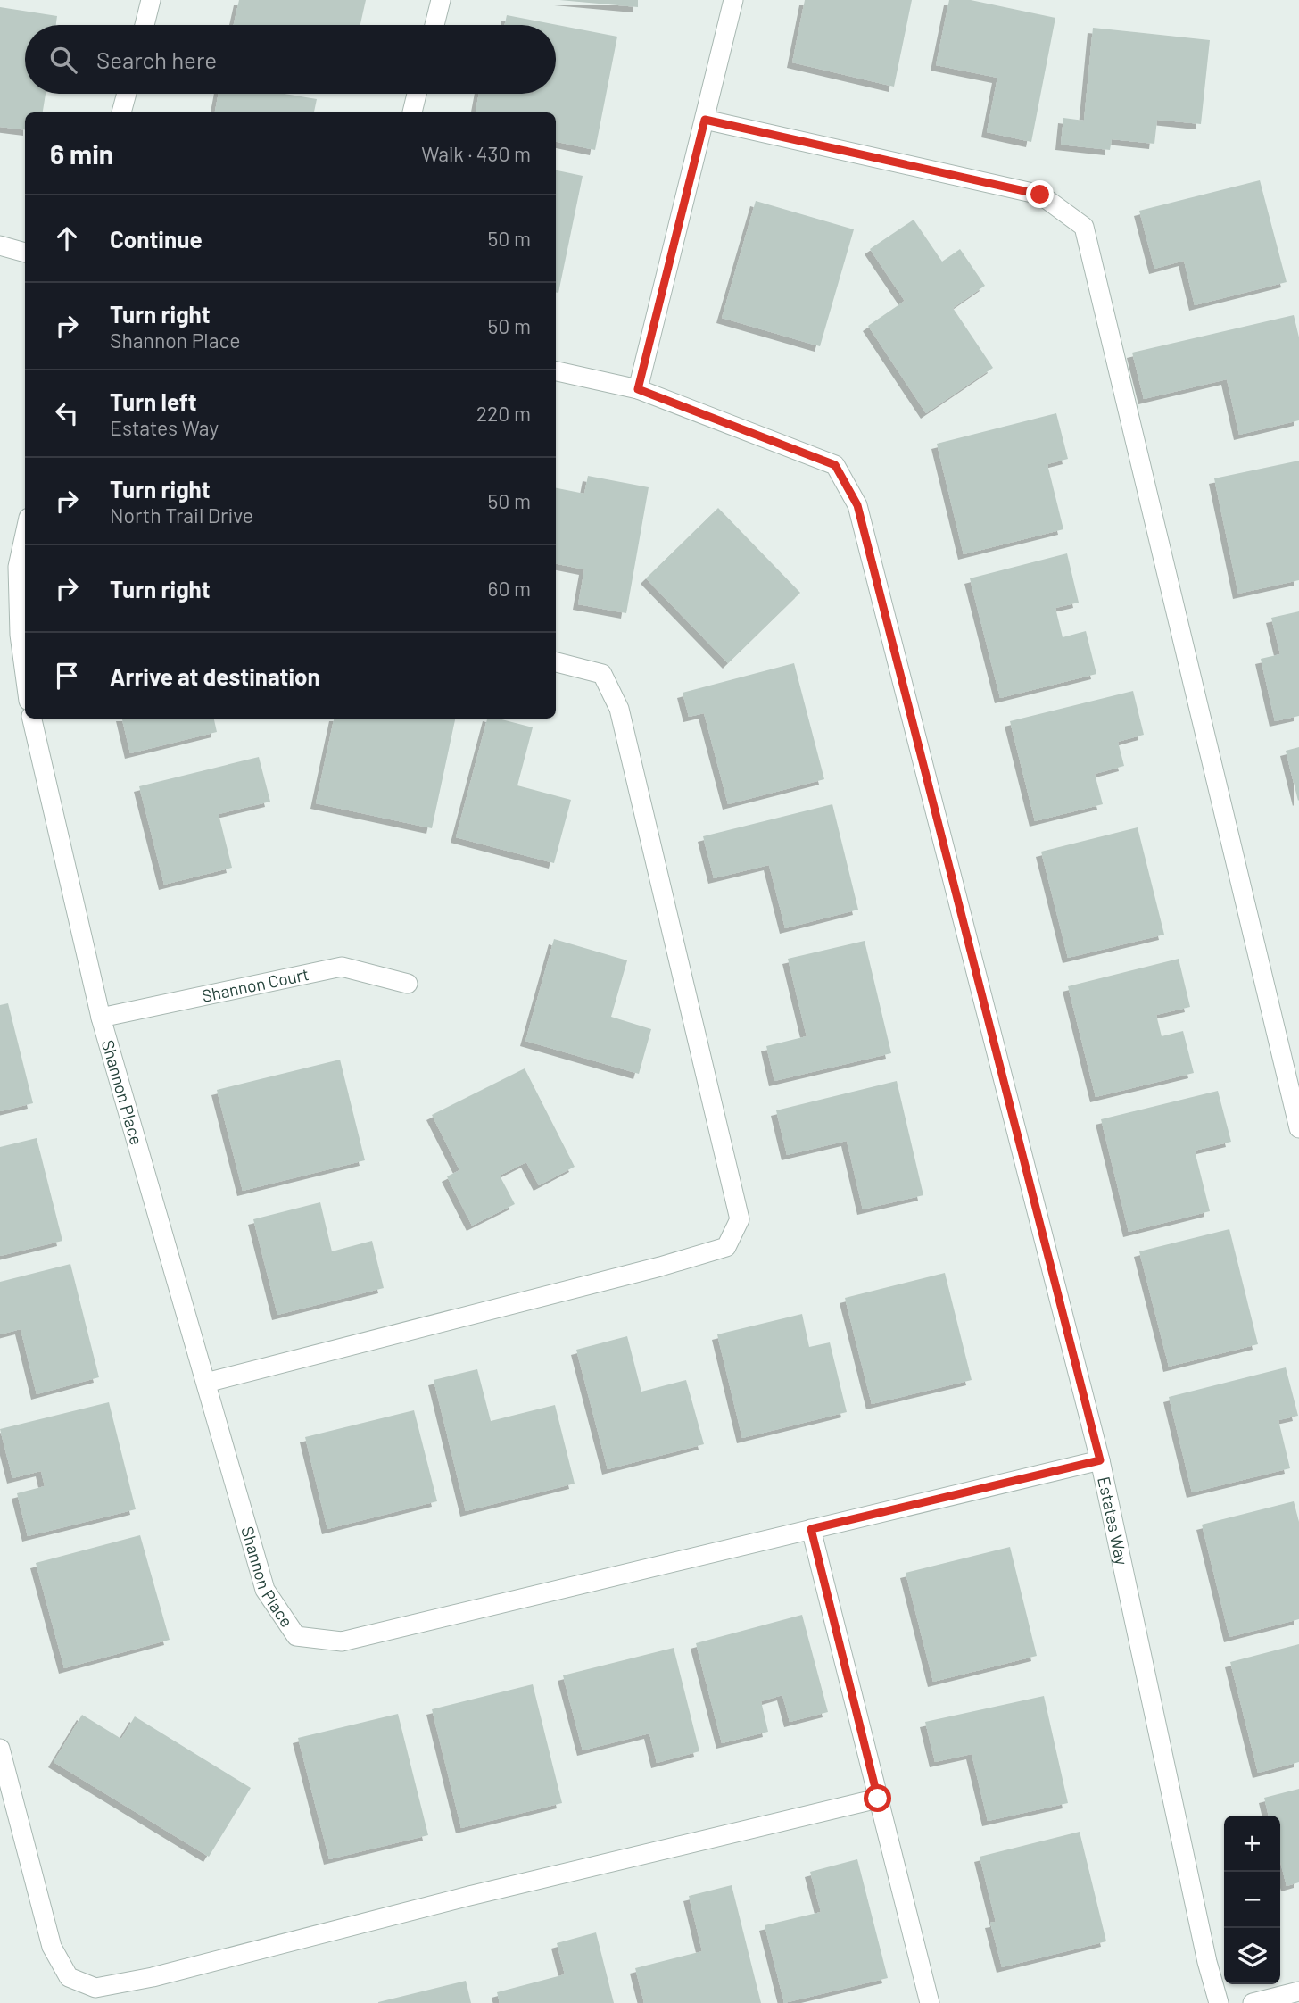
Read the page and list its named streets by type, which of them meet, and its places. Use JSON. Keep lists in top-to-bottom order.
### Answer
{
  "streets": {
    "street": ["Shannon Court", "Shannon Place", "Estates Way"]
  },
  "crossings": [
    ["Shannon Court", "Shannon Place"],
    ["Shannon Place", "Estates Way"]
  ],
  "page": {
    "search": "Search here",
    "heading": ["6 min", "Walk · 430 m"],
    "list": [
      ["Continue", "50 m"],
      ["Turn right", "Shannon Place", "50 m"],
      ["Turn left", "Estates Way", "220 m"],
      ["Turn right", "North Trail Drive", "50 m"],
      ["Turn right", "60 m"],
      "Arrive at destination"
    ],
    "map_buttons": ["+", "−"]
  }
}
